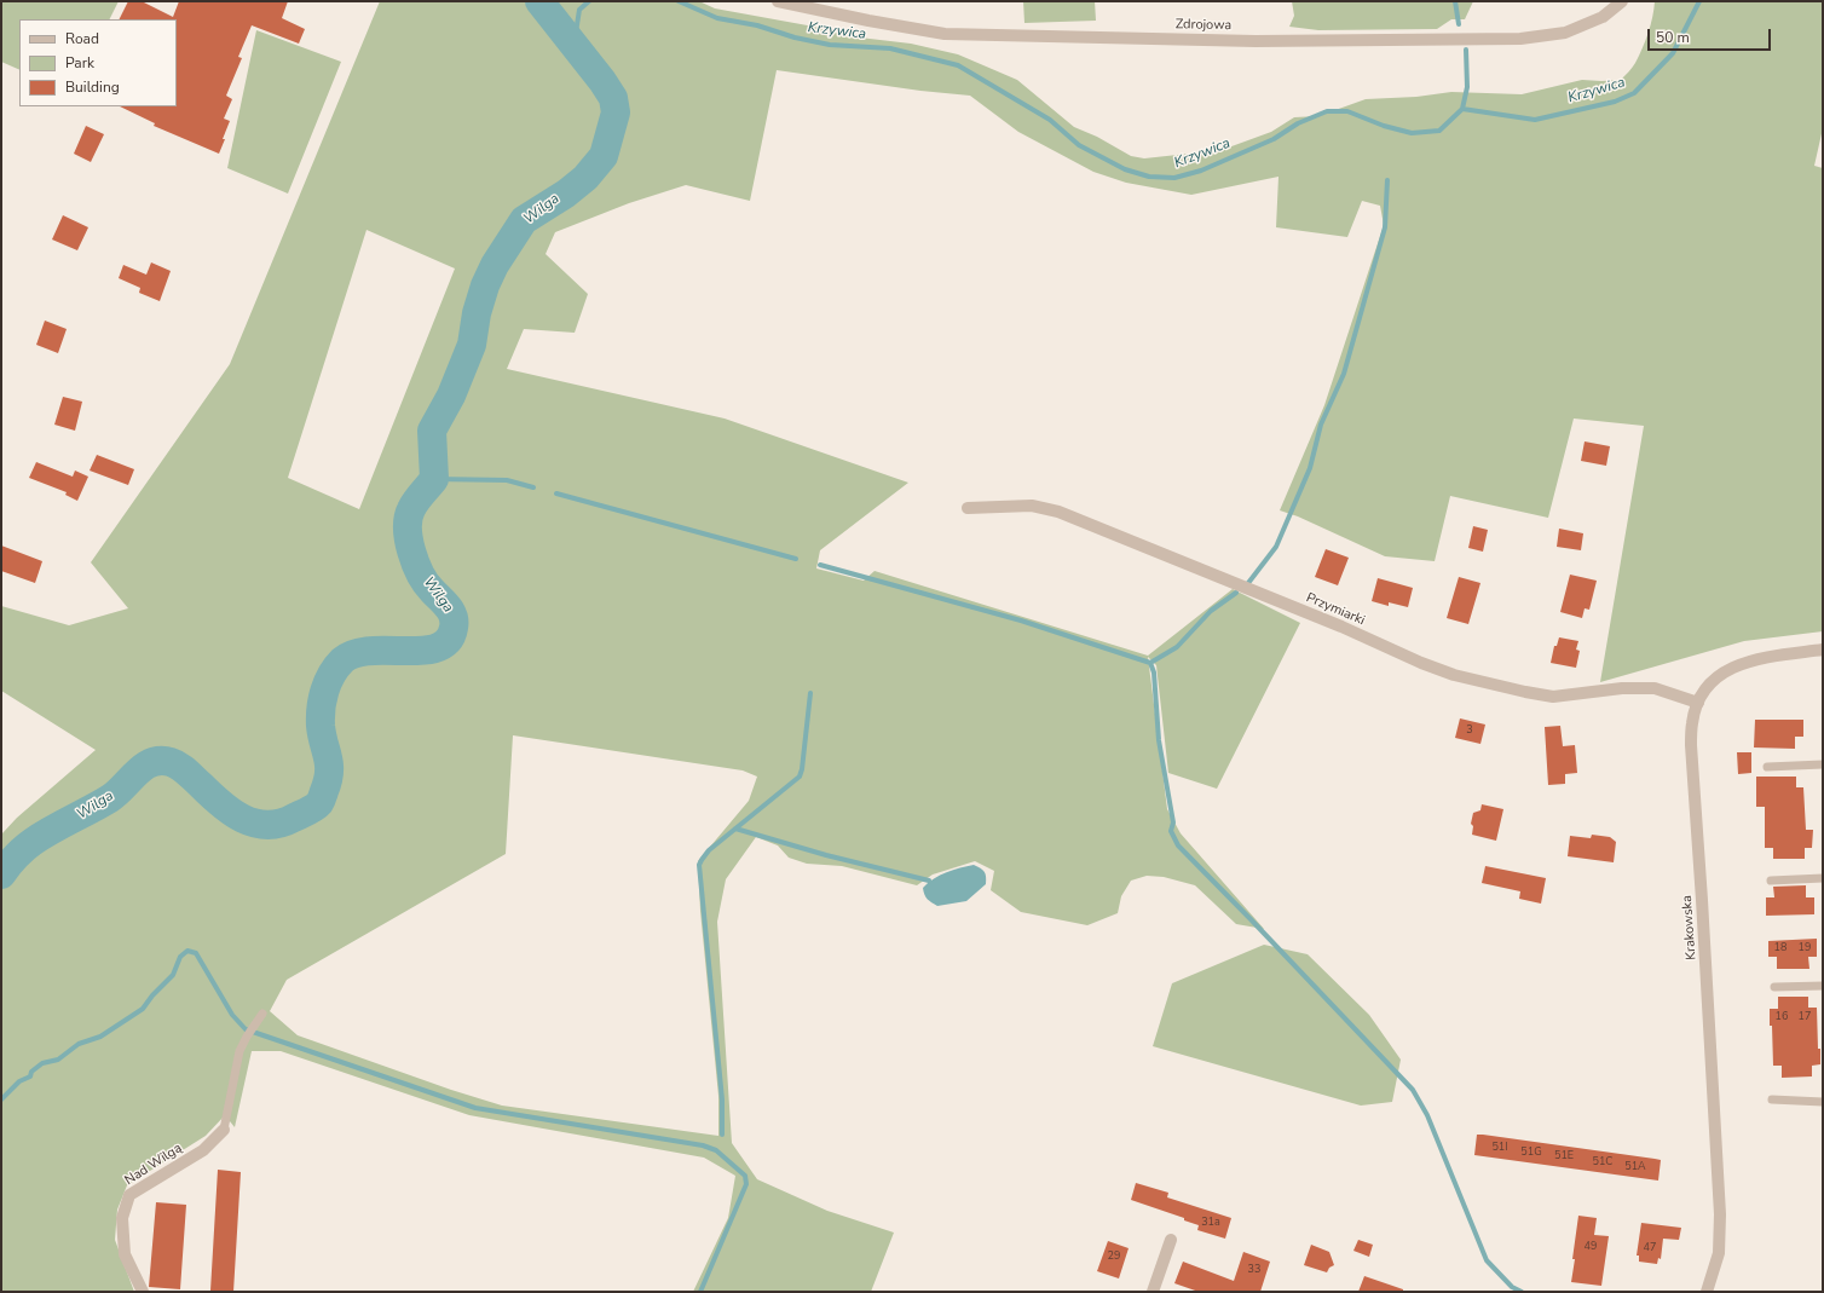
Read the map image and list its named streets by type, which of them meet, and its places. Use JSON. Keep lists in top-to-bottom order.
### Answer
{
  "streets": {
    "street": [
      "Zdrojowa",
      "Przymiarki",
      "Krakowska",
      "Nad Wilgą"
    ]
  },
  "crossings": [
    ["Przymiarki", "Krakowska"]
  ],
  "water": ["Krzywica", "Wilga"],
  "house_numbers": [
    "3",
    "18",
    "19",
    "16",
    "17",
    "51I",
    "51G",
    "51E",
    "51C",
    "51A",
    "31a",
    "49",
    "47",
    "29",
    "33"
  ],
  "legend": ["Road", "Park", "Building"],
  "scale_bar": "50 m"
}
